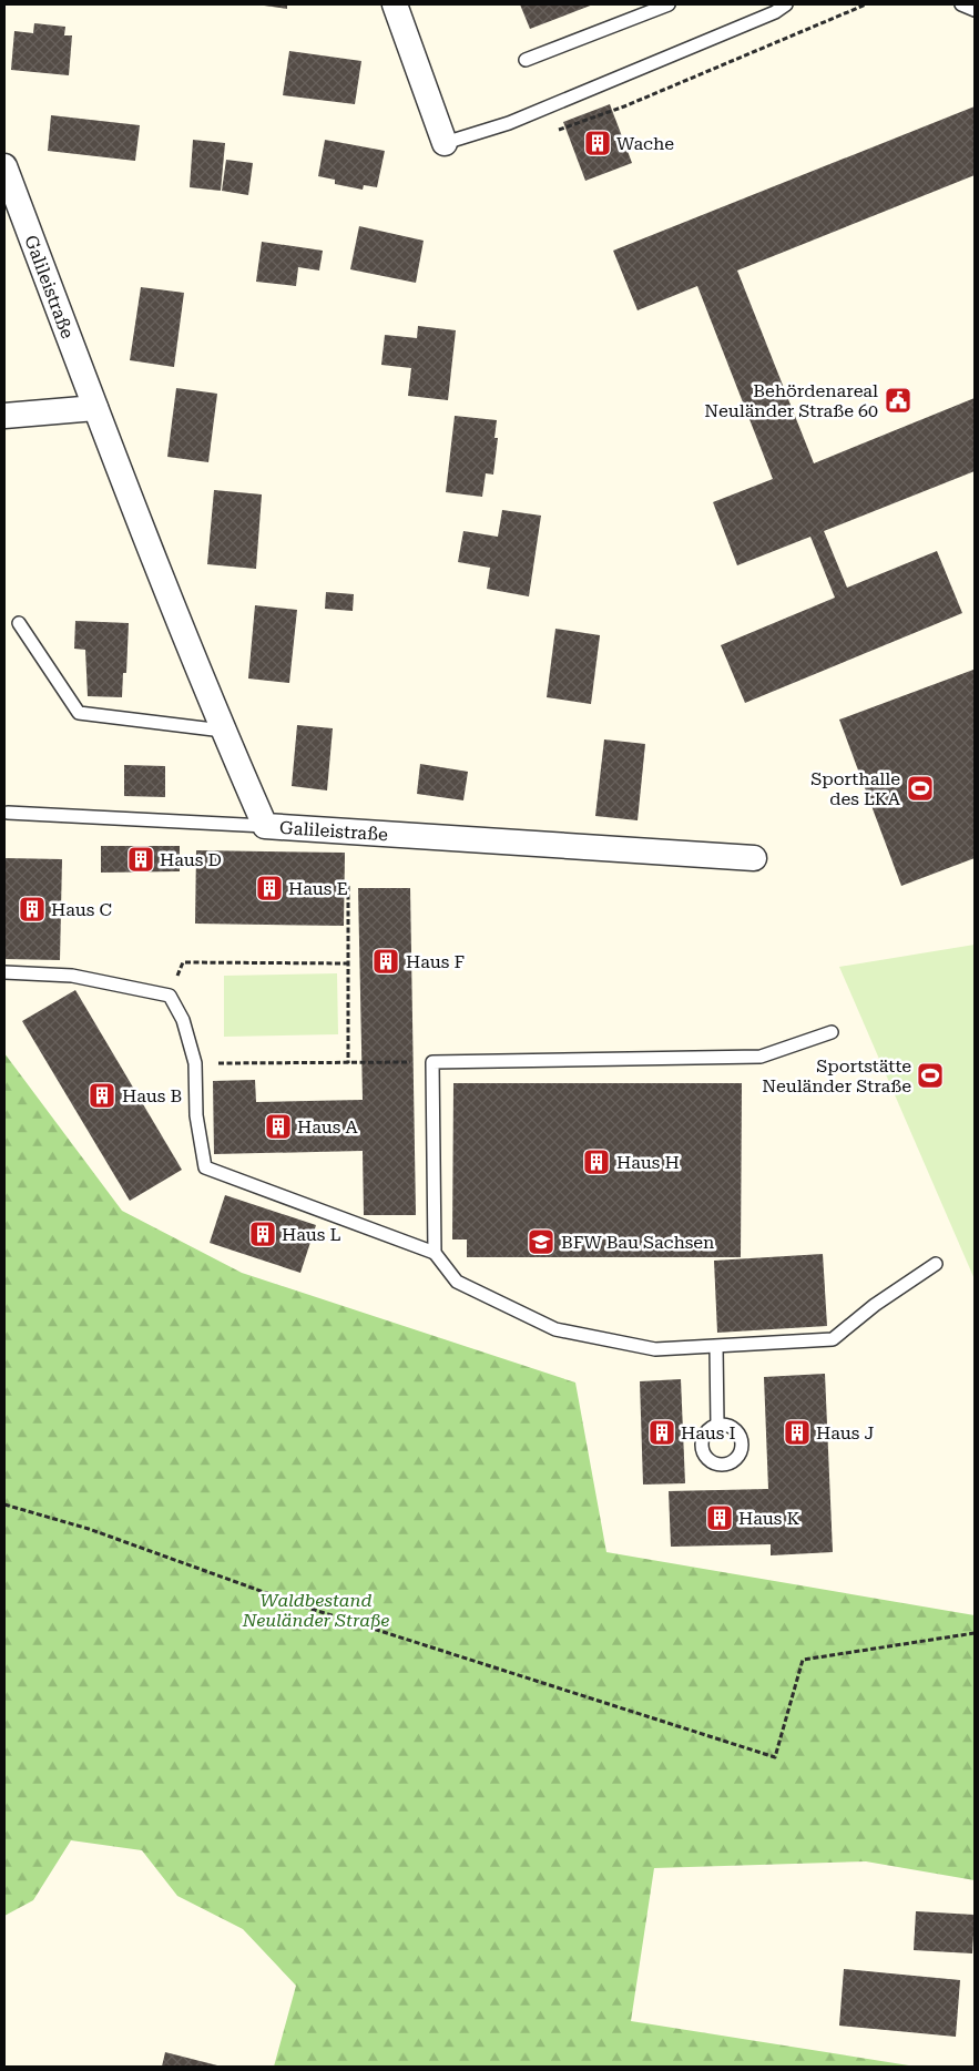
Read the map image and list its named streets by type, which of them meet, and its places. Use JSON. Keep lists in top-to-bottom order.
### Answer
{
  "streets": {
    "street": ["Galileistraße"]
  },
  "parks": ["Waldbestand Neuländer Straße"],
  "places": {
    "building": [
      "Wache",
      "Haus D",
      "Haus E",
      "Haus C",
      "Haus F",
      "Haus B",
      "Haus A",
      "Haus H",
      "Haus L",
      "Haus I",
      "Haus J",
      "Haus K"
    ],
    "public building": ["Behördenareal Neuländer Straße 60"],
    "sports": ["Sporthalle des LKA", "Sportstätte Neuländer Straße"],
    "school or university": ["BFW Bau Sachsen"]
  }
}
